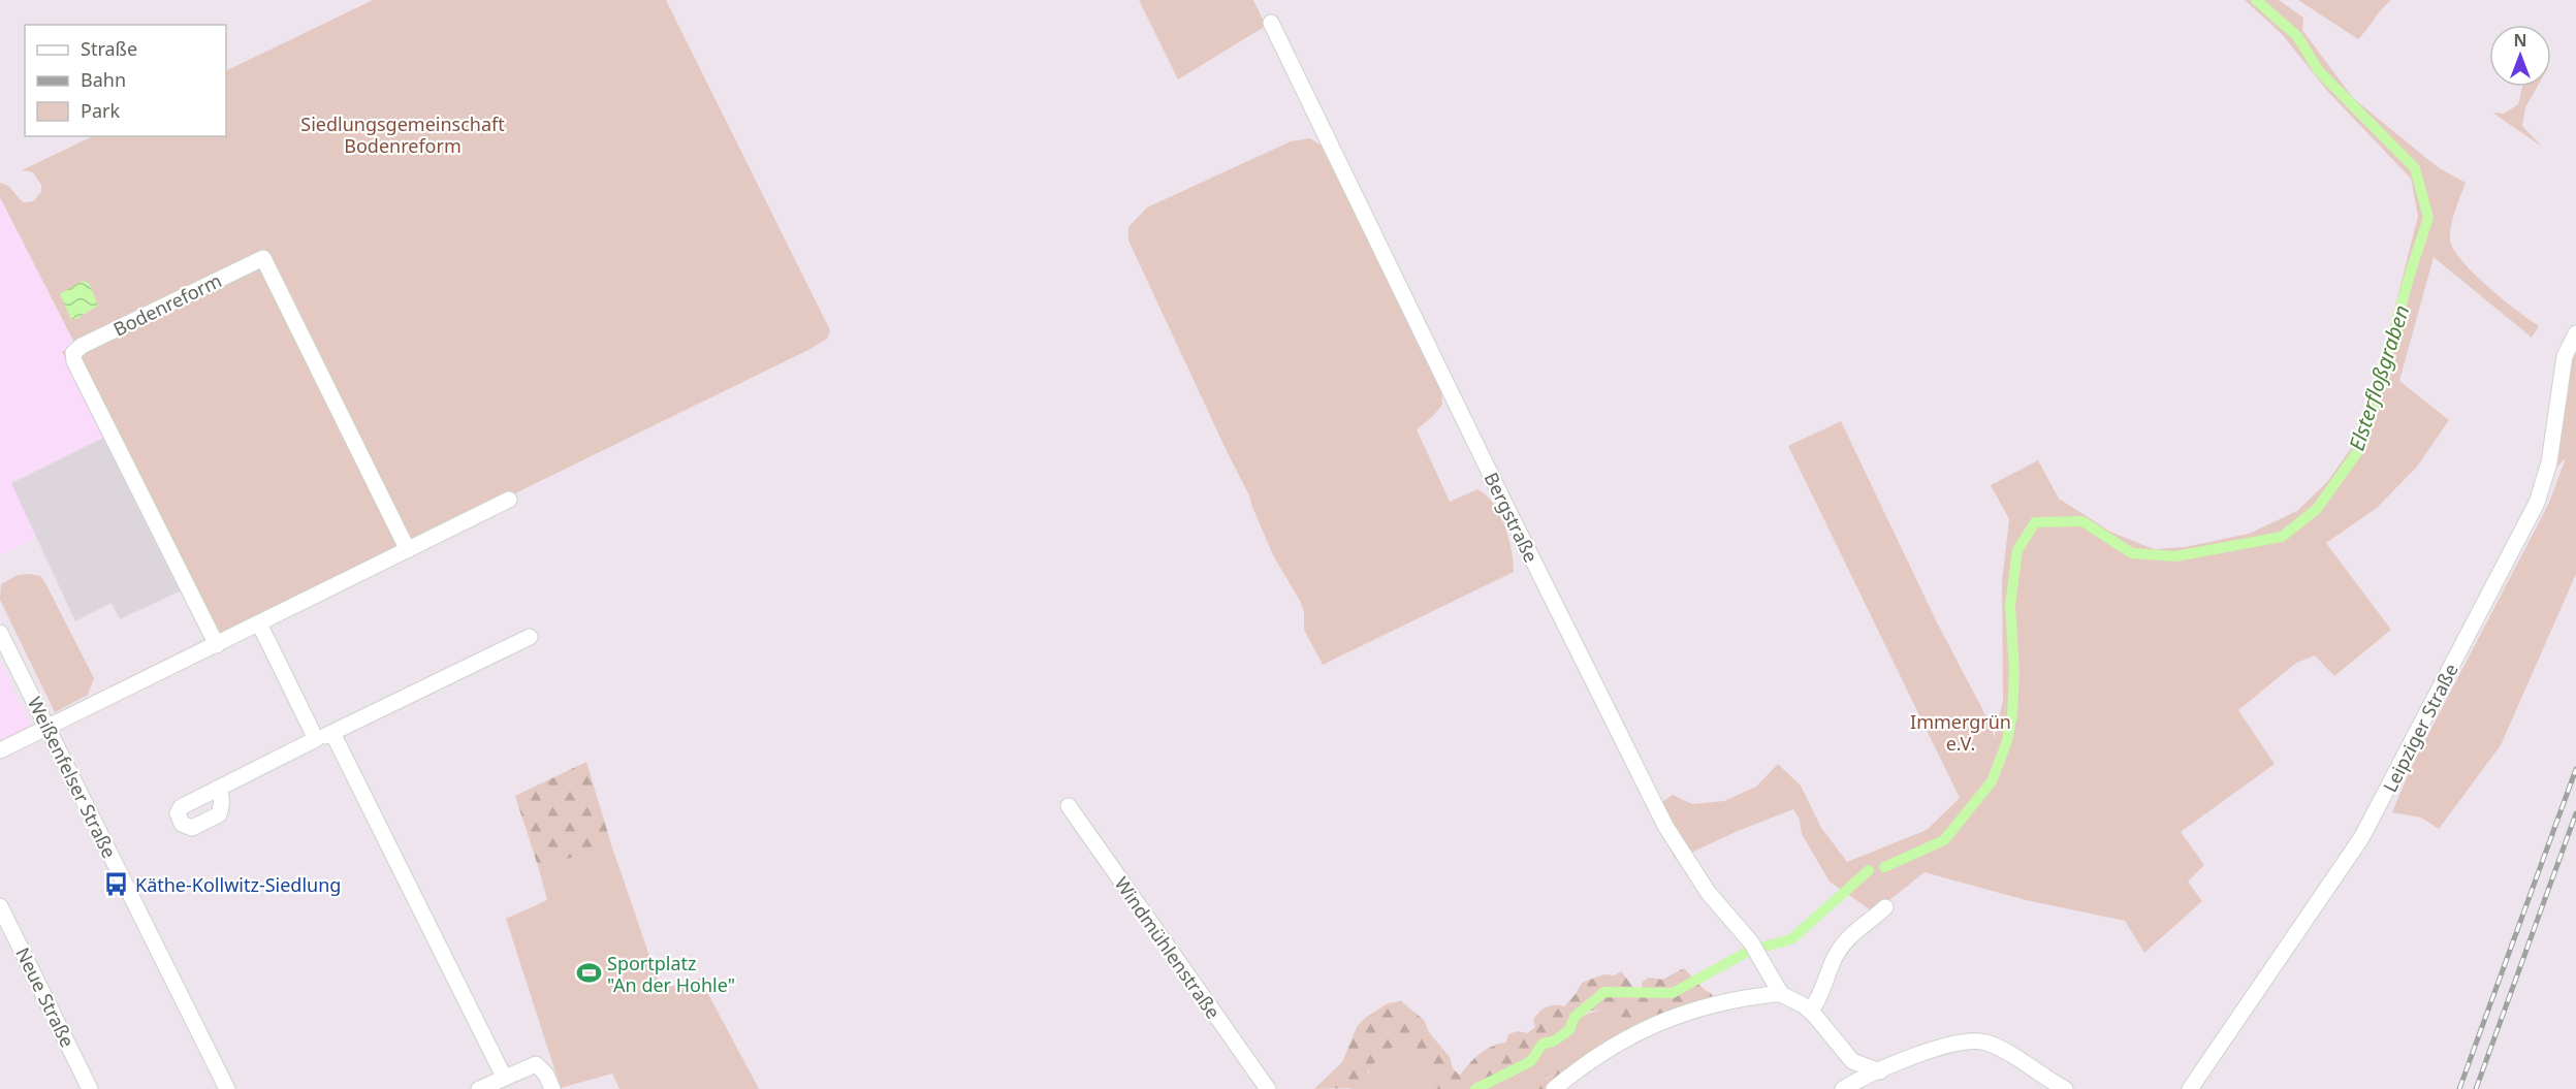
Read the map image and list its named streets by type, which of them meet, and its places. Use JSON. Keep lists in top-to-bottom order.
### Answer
{
  "streets": {
    "street": [
      "Bodenreform",
      "Bergstraße",
      "Leipziger Straße",
      "Weißenfelser Straße",
      "Windmühlenstraße",
      "Neue Straße"
    ]
  },
  "water": ["Elsterfloßgraben"],
  "parks": ["Siedlungsgemeinschaft Bodenreform", "Immergrün e.V."],
  "places": {
    "bus stop": ["Käthe-Kollwitz-Siedlung"],
    "sports": ["Sportplatz \"An der Hohle\""]
  },
  "legend": ["Straße", "Bahn", "Park"],
  "north": "top"
}
